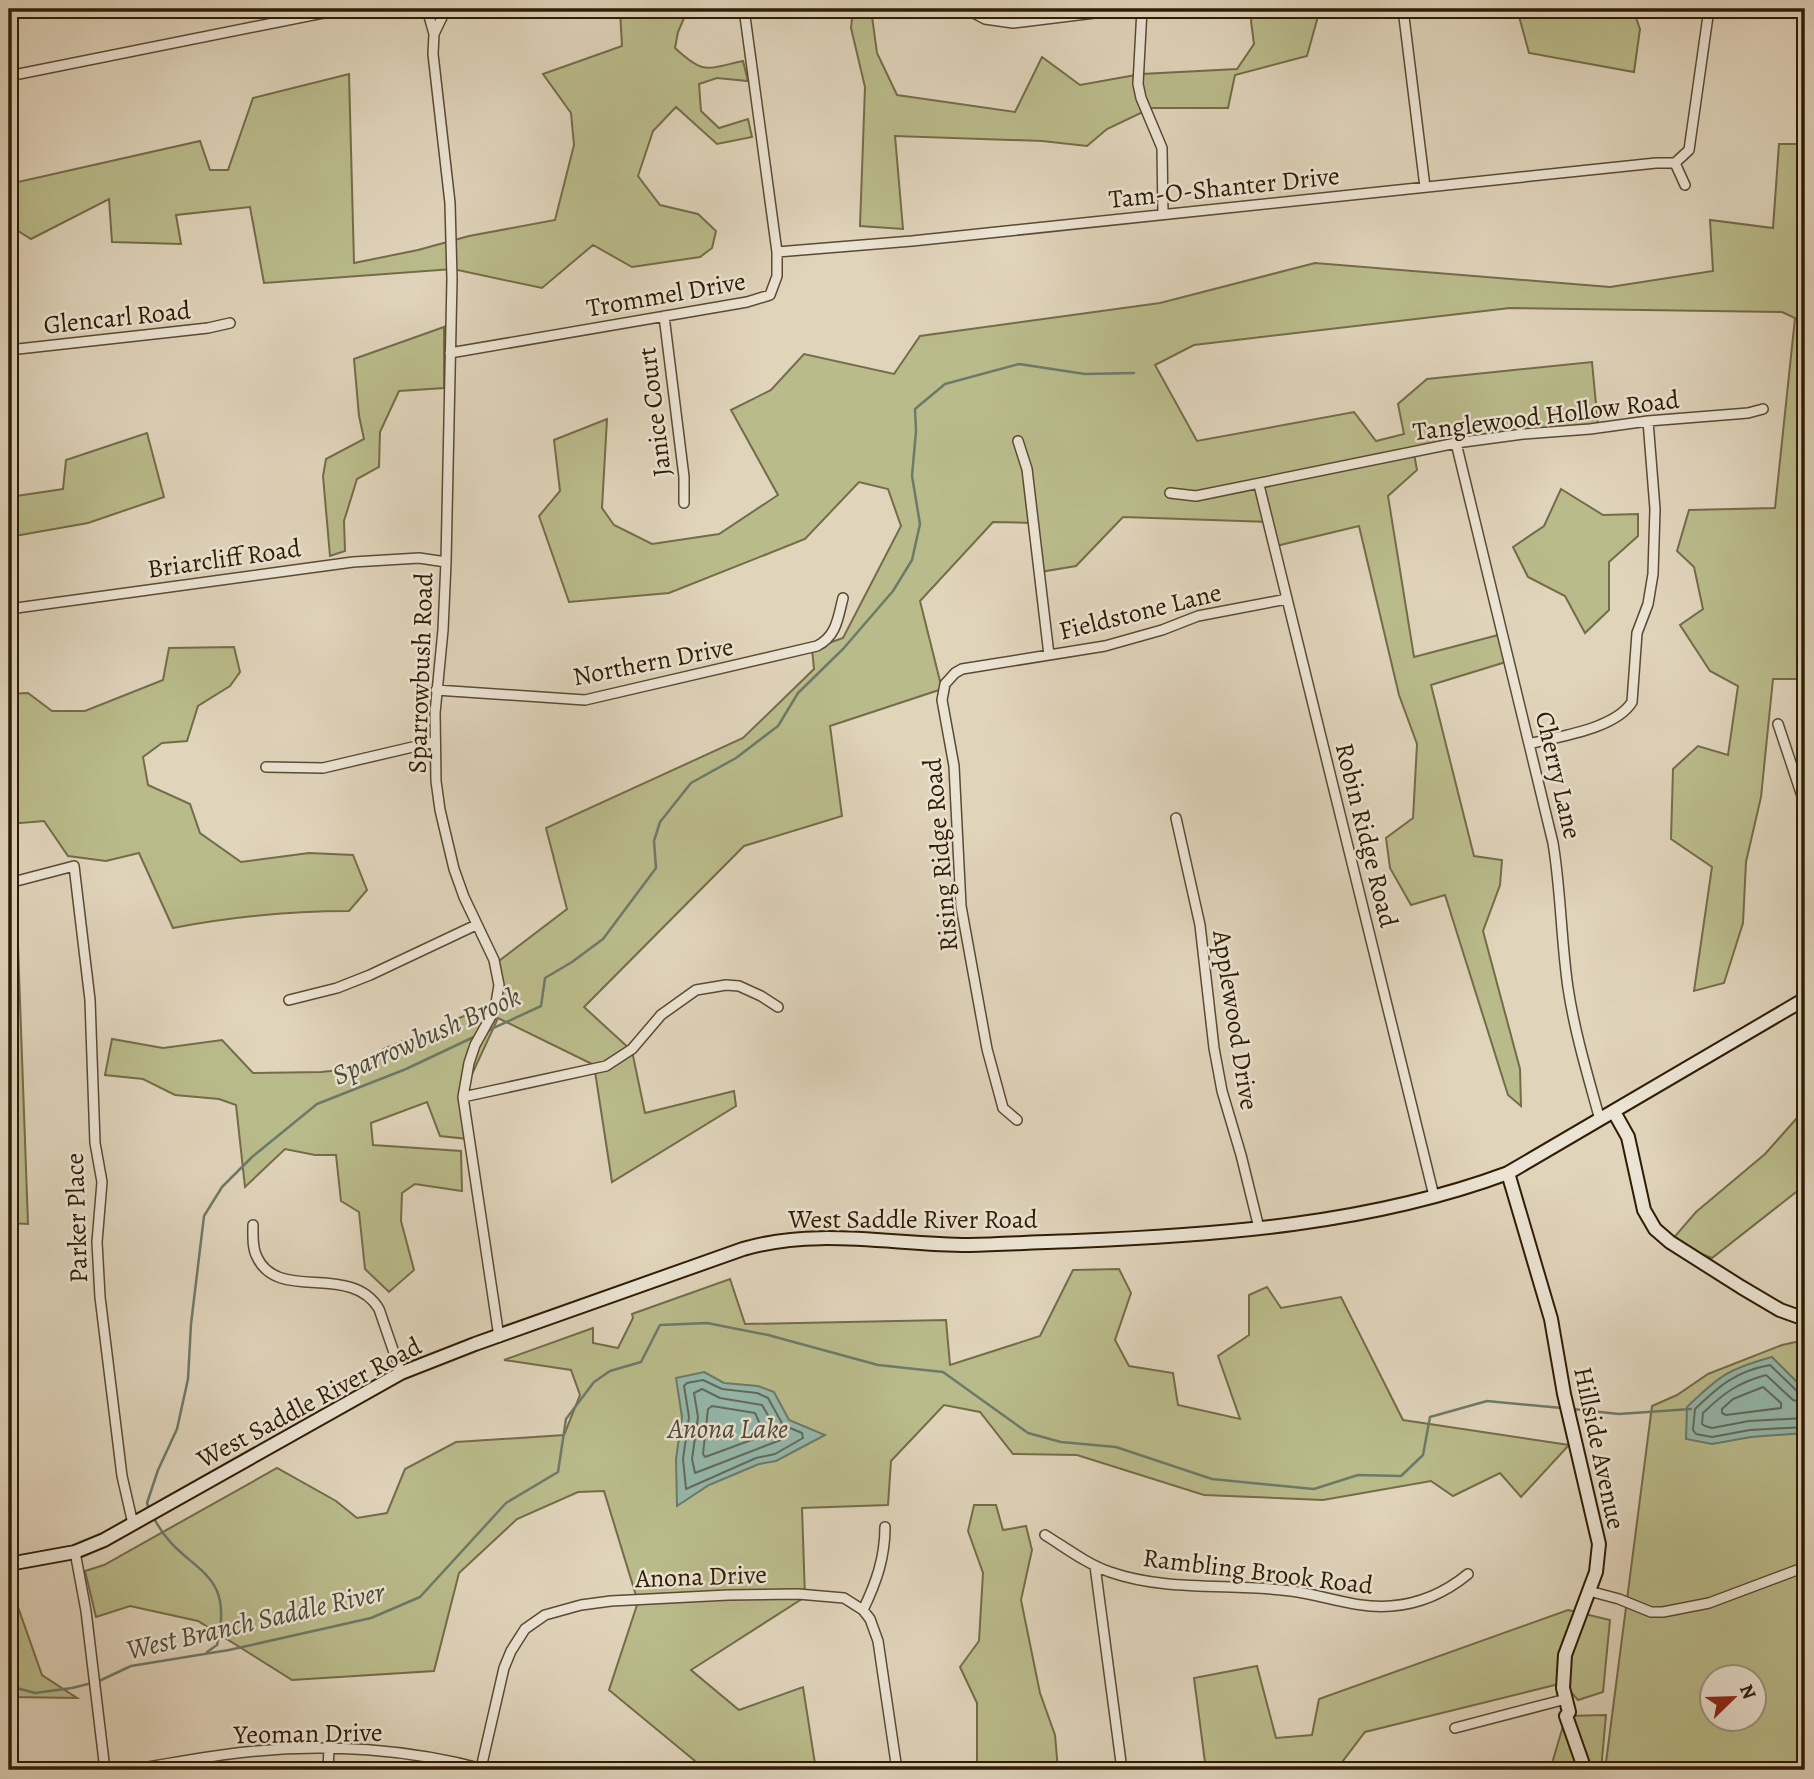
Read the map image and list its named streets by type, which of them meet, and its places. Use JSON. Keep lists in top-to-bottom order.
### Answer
{
  "streets": {
    "street": [
      "Tam-O-Shanter Drive",
      "Trommel Drive",
      "Glencarl Road",
      "Janice Court",
      "Tanglewood Hollow Road",
      "Briarcliff Road",
      "Fieldstone Lane",
      "Northern Drive",
      "Sparrowbush Road",
      "Cherry Lane",
      "Robin Ridge Road",
      "Rising Ridge Road",
      "Applewood Drive",
      "Parker Place",
      "West Saddle River Road",
      "Hillside Avenue",
      "Rambling Brook Road",
      "Anona Drive",
      "Yeoman Drive"
    ]
  },
  "crossings": [
    ["Tam-O-Shanter Drive", "Trommel Drive"],
    ["Trommel Drive", "Janice Court"],
    ["Trommel Drive", "Sparrowbush Road"],
    ["Tanglewood Hollow Road", "Cherry Lane"],
    ["Tanglewood Hollow Road", "Robin Ridge Road"],
    ["Briarcliff Road", "Sparrowbush Road"],
    ["Fieldstone Lane", "Robin Ridge Road"],
    ["Fieldstone Lane", "Rising Ridge Road"],
    ["Northern Drive", "Sparrowbush Road"],
    ["Sparrowbush Road", "West Saddle River Road"],
    ["Cherry Lane", "West Saddle River Road"],
    ["Robin Ridge Road", "West Saddle River Road"],
    ["Applewood Drive", "West Saddle River Road"],
    ["Parker Place", "West Saddle River Road"],
    ["West Saddle River Road", "Hillside Avenue"],
    ["Anona Drive", "Yeoman Drive"]
  ],
  "water": ["Sparrowbush Brook", "Anona Lake", "West Branch Saddle River"],
  "north": "top right"
}
